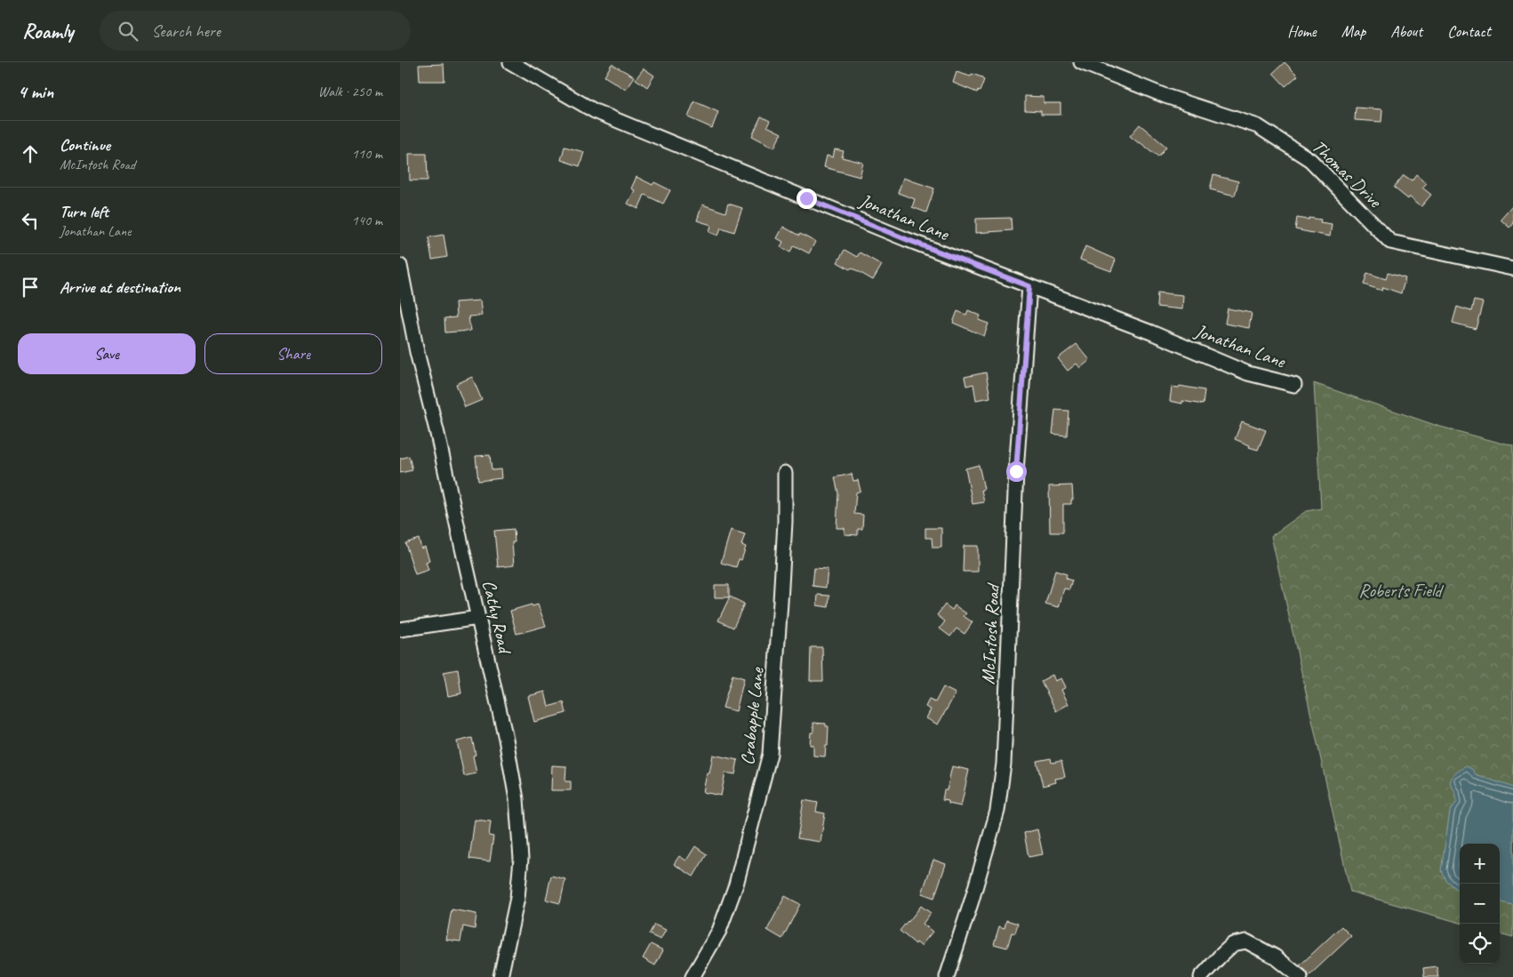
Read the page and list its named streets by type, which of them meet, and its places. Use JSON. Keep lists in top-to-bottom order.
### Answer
{
  "streets": {
    "street": [
      "Thomas Drive",
      "Jonathan Lane",
      "Cathy Road",
      "McIntosh Road",
      "Crabapple Lane"
    ]
  },
  "crossings": [
    ["Jonathan Lane", "McIntosh Road"]
  ],
  "parks": ["Roberts Field"],
  "page": {
    "header": "Roamly",
    "search": "Search here",
    "nav": [
      "Home",
      "Map",
      "About",
      "Contact"
    ],
    "heading": ["4 min", "Walk · 250 m"],
    "list": [
      ["Continue", "McIntosh Road", "110 m"],
      ["Turn left", "Jonathan Lane", "140 m"],
      "Arrive at destination"
    ],
    "buttons": ["Save", "Share"],
    "map_buttons": ["+", "−"]
  }
}
